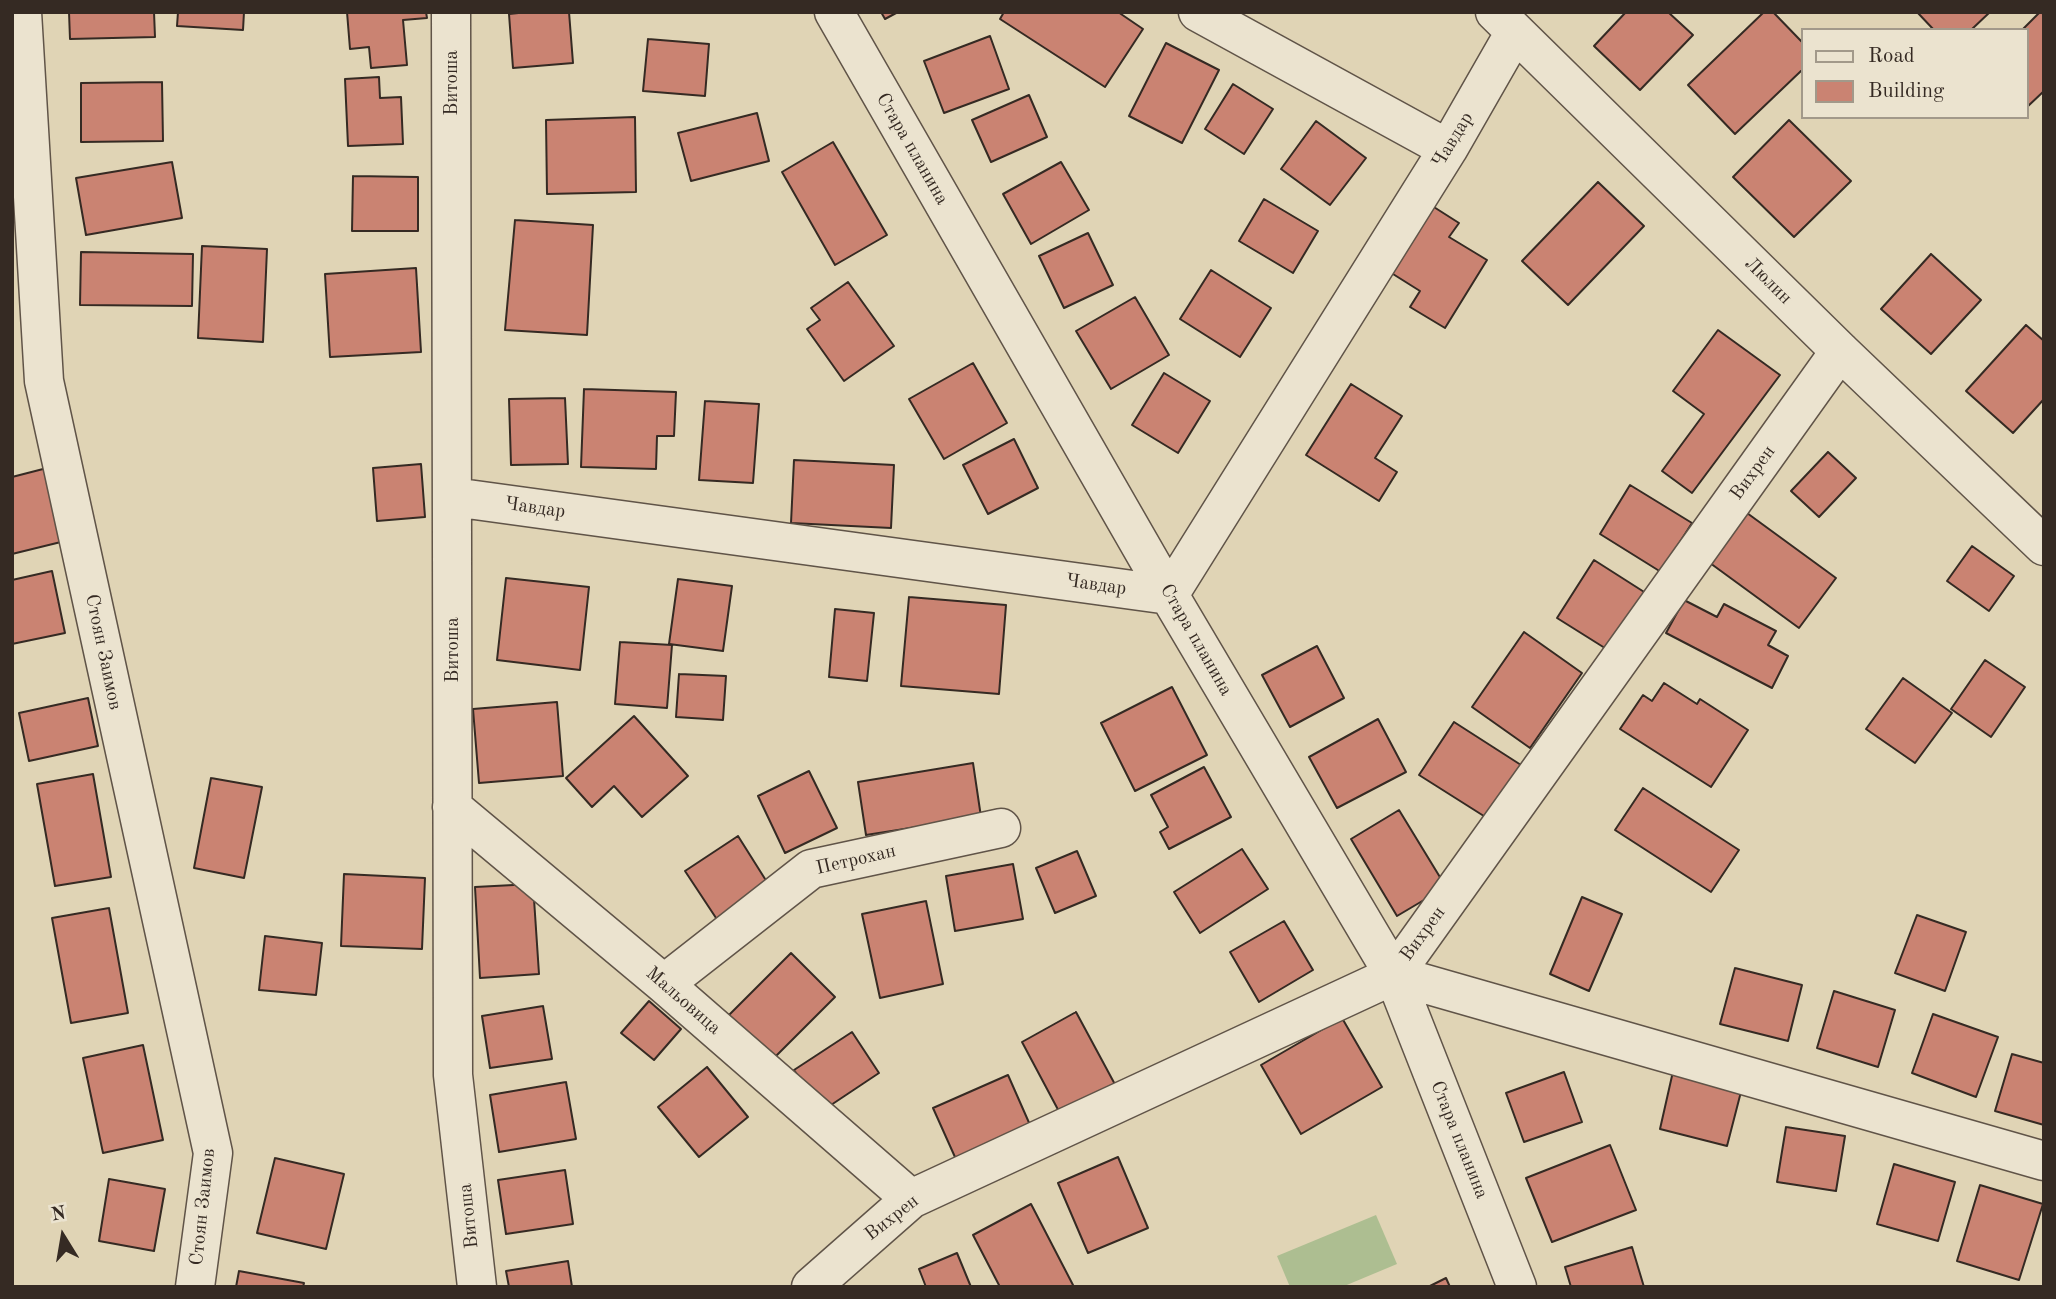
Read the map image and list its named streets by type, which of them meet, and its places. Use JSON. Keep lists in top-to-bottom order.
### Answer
{
  "streets": {
    "street": [
      "Витоша",
      "Чавдар",
      "Стара планина",
      "Люлин",
      "Вихрен",
      "Стоян Заимов",
      "Петрохан",
      "Мальовица"
    ]
  },
  "crossings": [
    ["Витоша", "Чавдар"],
    ["Витоша", "Мальовица"],
    ["Чавдар", "Стара планина"],
    ["Чавдар", "Люлин"],
    ["Стара планина", "Вихрен"],
    ["Люлин", "Вихрен"],
    ["Вихрен", "Мальовица"],
    ["Петрохан", "Мальовица"]
  ],
  "legend": ["Road", "Building"],
  "north": "top"
}
